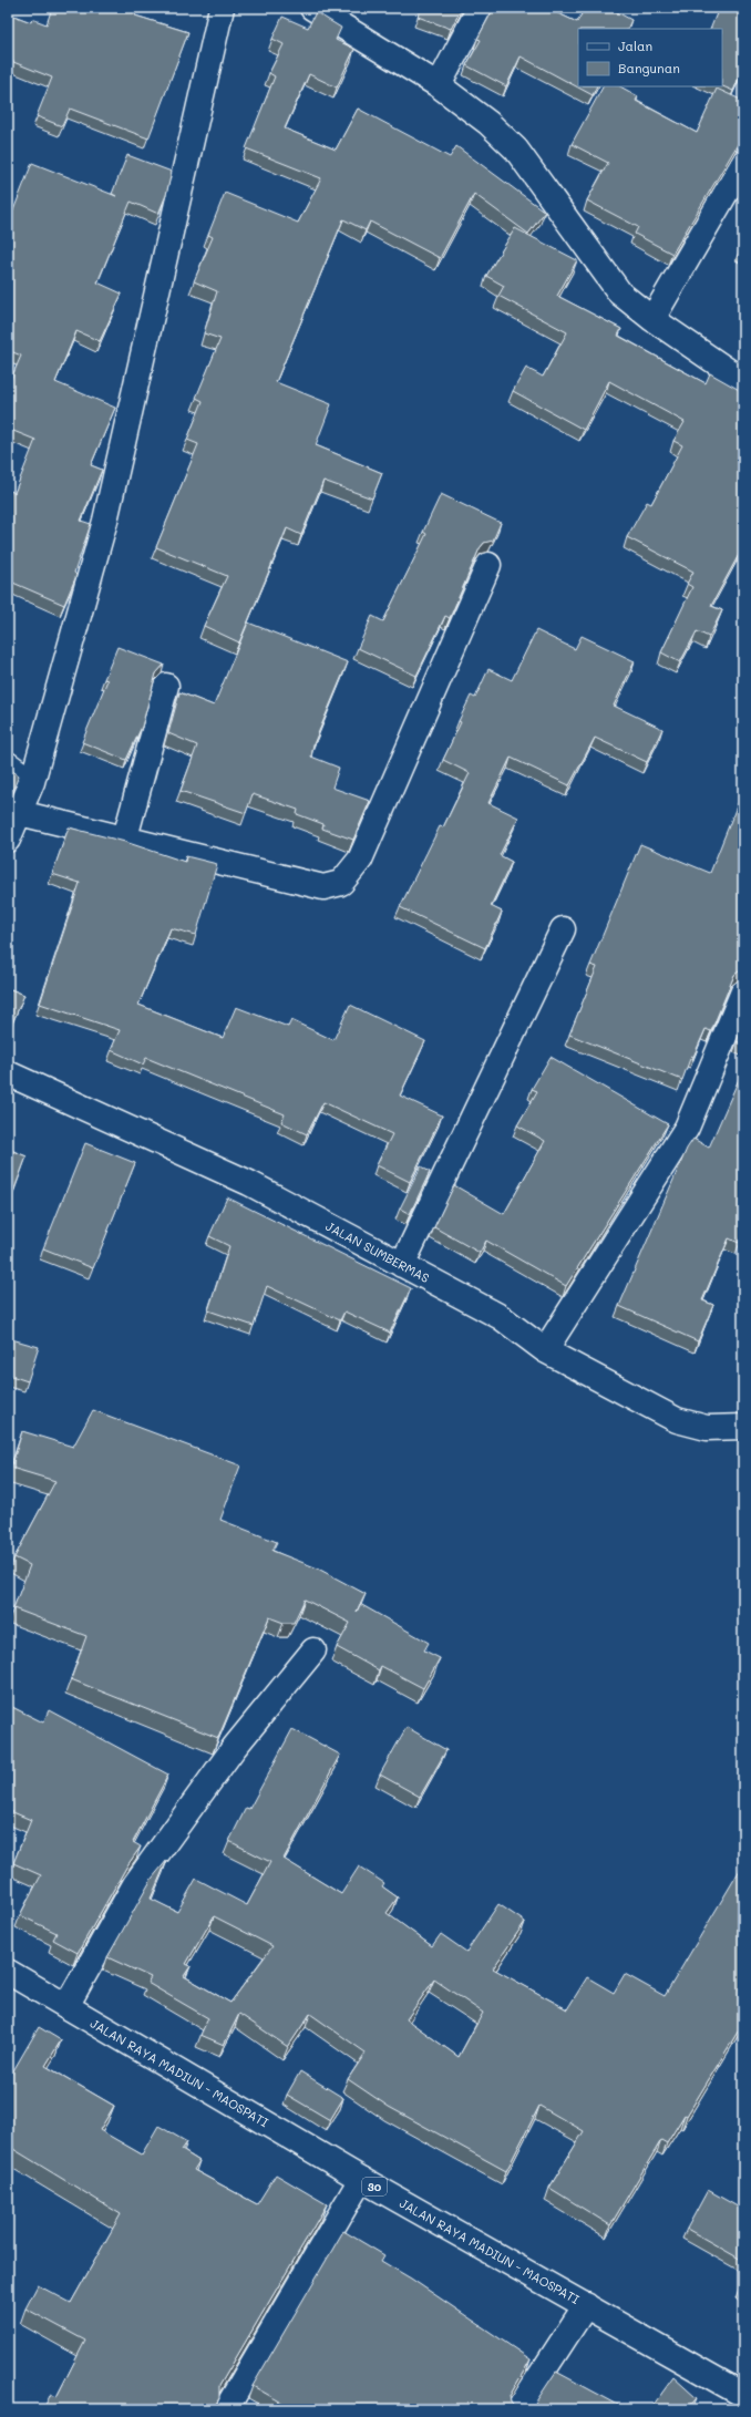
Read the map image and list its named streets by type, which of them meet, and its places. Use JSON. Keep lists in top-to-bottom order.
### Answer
{
  "streets": {
    "main road": ["JALAN SUMBERMAS", "JALAN RAYA MADIUN - MAOSPATI", "30"]
  },
  "legend": ["Jalan", "Bangunan"]
}
